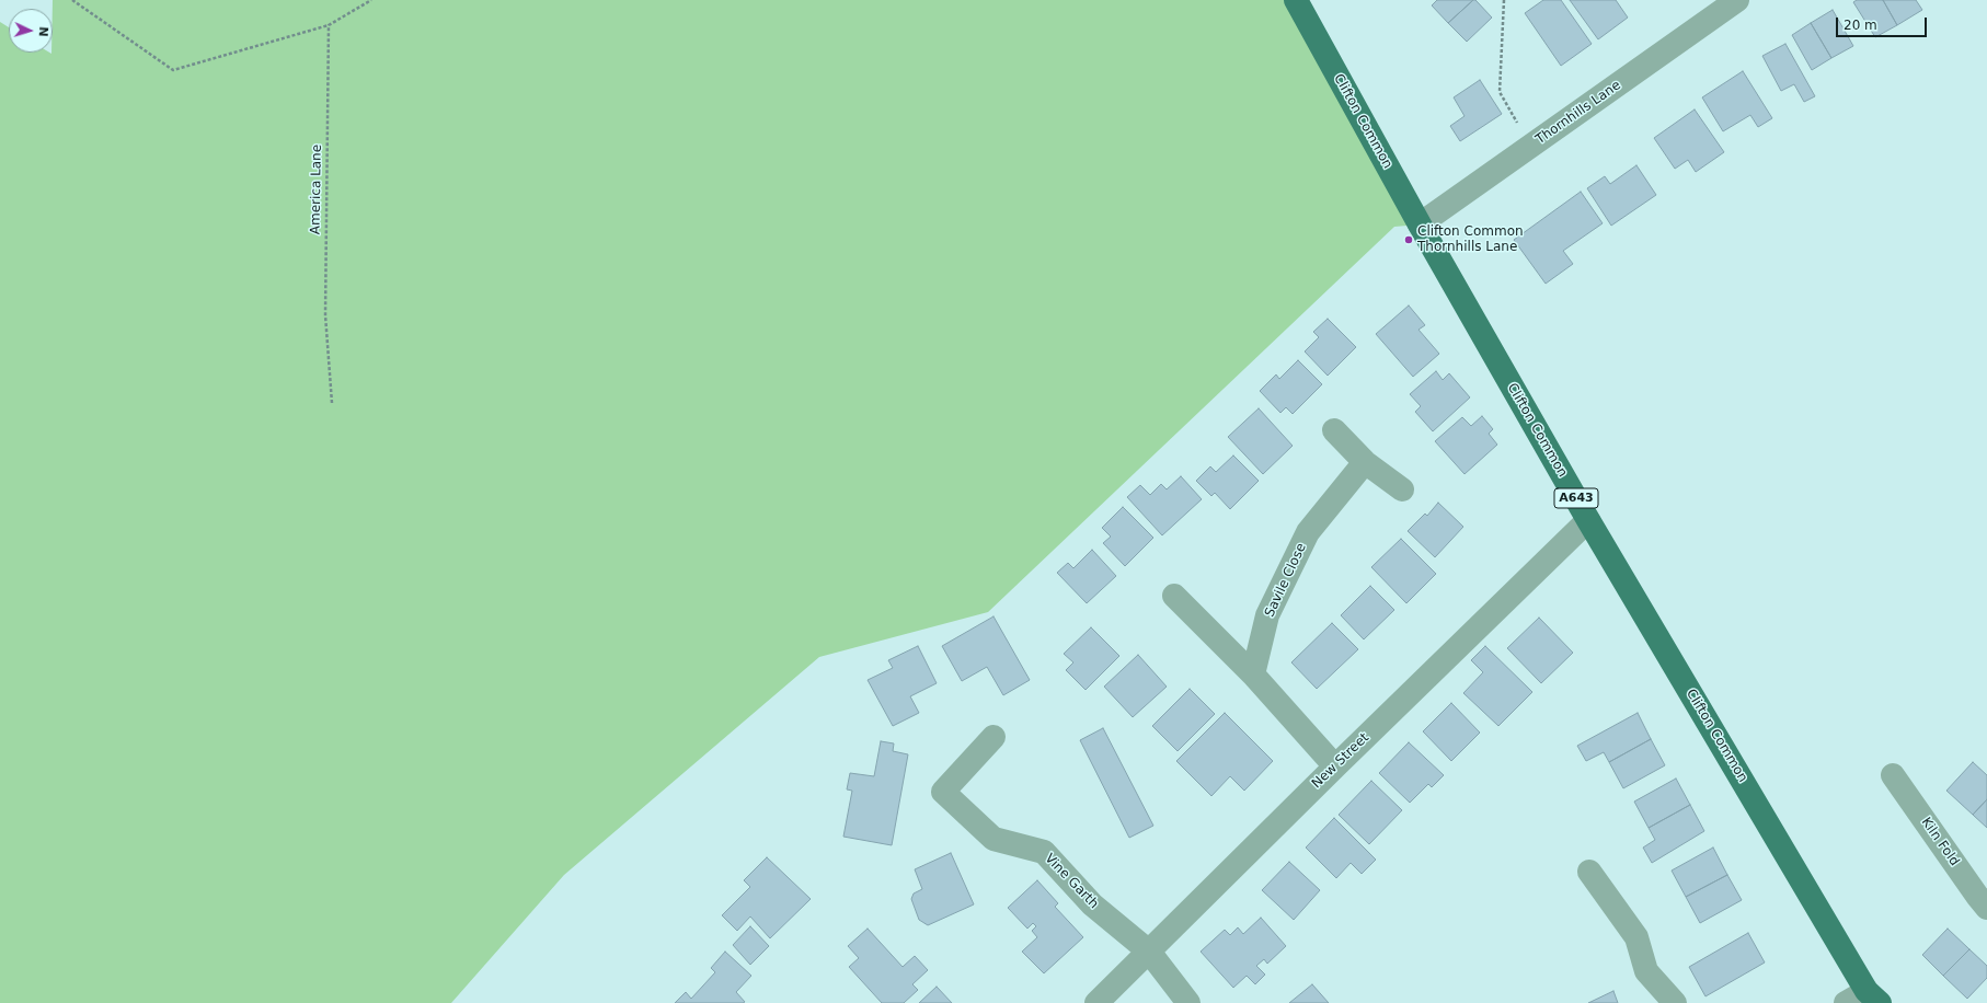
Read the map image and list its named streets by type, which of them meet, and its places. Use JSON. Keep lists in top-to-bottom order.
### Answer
{
  "streets": {
    "main road": ["Clifton Common", "A643"],
    "street": [
      "Thornhills Lane",
      "Savile Close",
      "New Street",
      "Kiln Fold",
      "Vine Garth"
    ],
    "path": ["America Lane"]
  },
  "crossings": [
    ["Thornhills Lane", "Clifton Common"],
    ["Clifton Common", "New Street"],
    ["New Street", "Vine Garth"]
  ],
  "places": ["Clifton Common Thornhills Lane"],
  "scale_bar": "20 m",
  "north": "right"
}
